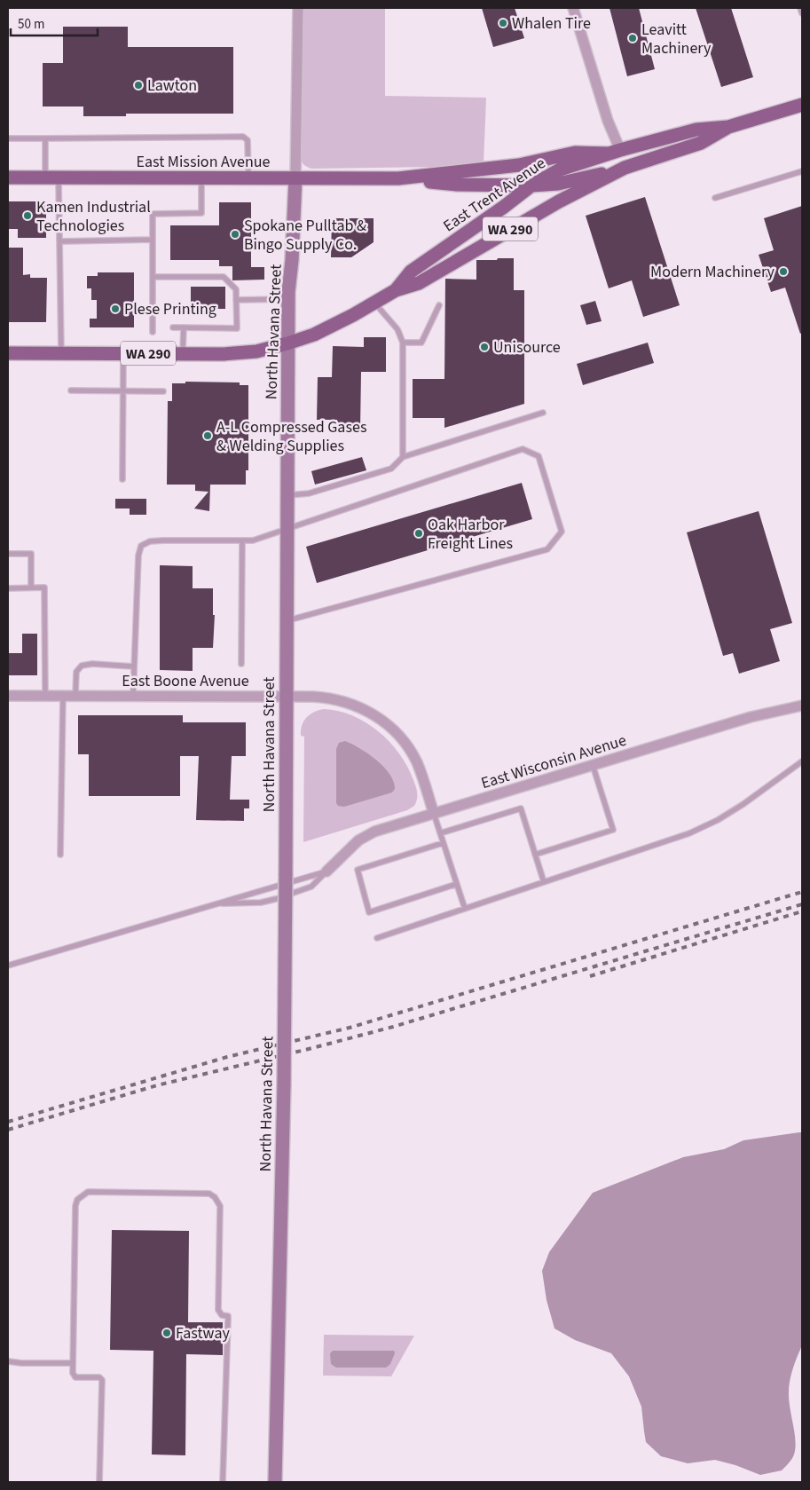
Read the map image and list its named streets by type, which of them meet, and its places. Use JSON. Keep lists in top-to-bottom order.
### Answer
{
  "streets": {
    "main road": ["East Mission Avenue", "East Trent Avenue", "WA 290"],
    "street": ["North Havana Street", "East Boone Avenue", "East Wisconsin Avenue"]
  },
  "crossings": [
    ["East Mission Avenue", "East Trent Avenue"],
    ["East Mission Avenue", "North Havana Street"],
    ["East Trent Avenue", "North Havana Street"],
    ["North Havana Street", "East Boone Avenue"],
    ["East Boone Avenue", "East Wisconsin Avenue"]
  ],
  "places": [
    "Whalen Tire",
    "Leavitt Machinery",
    "Lawton",
    "Kamen Industrial Technologies",
    "Spokane Pulltab & Bingo Supply Co.",
    "Modern Machinery",
    "Plese Printing",
    "Unisource",
    "A-L Compressed Gases & Welding Supplies",
    "Oak Harbor Freight Lines",
    "Fastway"
  ],
  "scale_bar": "50 m"
}
